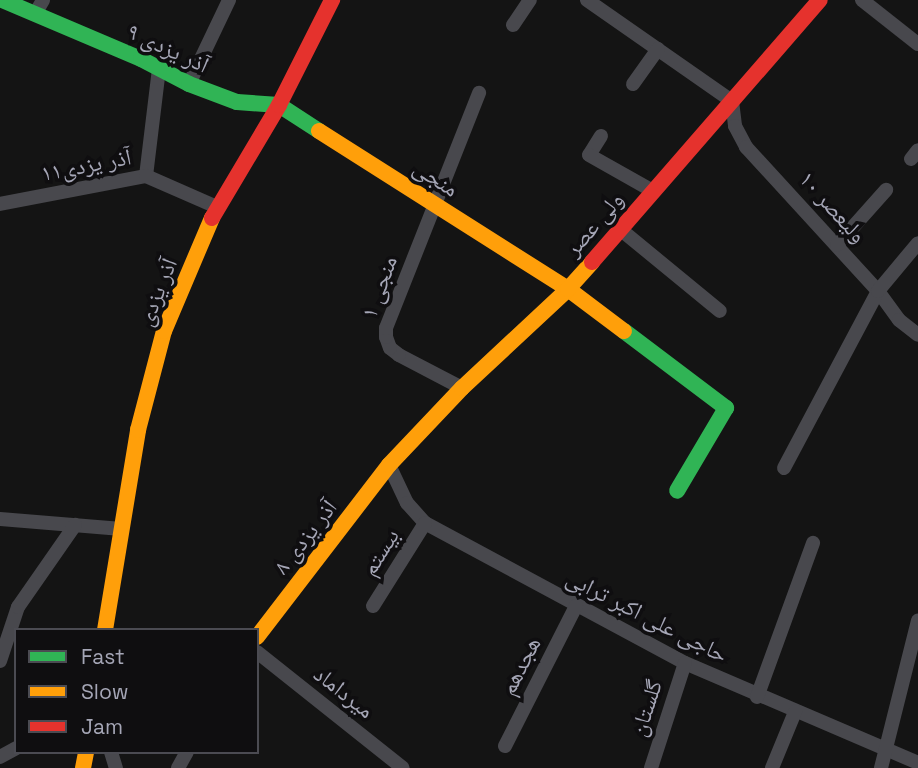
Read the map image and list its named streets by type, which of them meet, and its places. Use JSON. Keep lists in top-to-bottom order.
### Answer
{
  "streets": {
    "street": [
      "آذر یزدی ۹",
      "آذر یزدی۱۱",
      "منجی",
      "۱۰ ولیعصر",
      "ولی عصر",
      "منجی ۱",
      "آذر یزدی",
      "۸ آذر یزدی",
      "بیستم",
      "حاجی علی اکبر ترابی",
      "هجدهم",
      "میرداماد",
      "گلستان"
    ]
  },
  "crossings": [
    ["آذر یزدی ۹", "منجی"],
    ["آذر یزدی ۹", "آذر یزدی"],
    ["آذر یزدی۱۱", "آذر یزدی"],
    ["منجی", "ولی عصر"],
    ["منجی", "منجی ۱"],
    ["منجی", "آذر یزدی"],
    ["۱۰ ولیعصر", "ولی عصر"],
    ["ولی عصر", "منجی ۱"],
    ["ولی عصر", "۸ آذر یزدی"],
    ["ولی عصر", "حاجی علی اکبر ترابی"],
    ["۸ آذر یزدی", "حاجی علی اکبر ترابی"],
    ["بیستم", "حاجی علی اکبر ترابی"],
    ["حاجی علی اکبر ترابی", "هجدهم"],
    ["حاجی علی اکبر ترابی", "گلستان"]
  ],
  "legend": ["Fast", "Slow", "Jam"]
}
